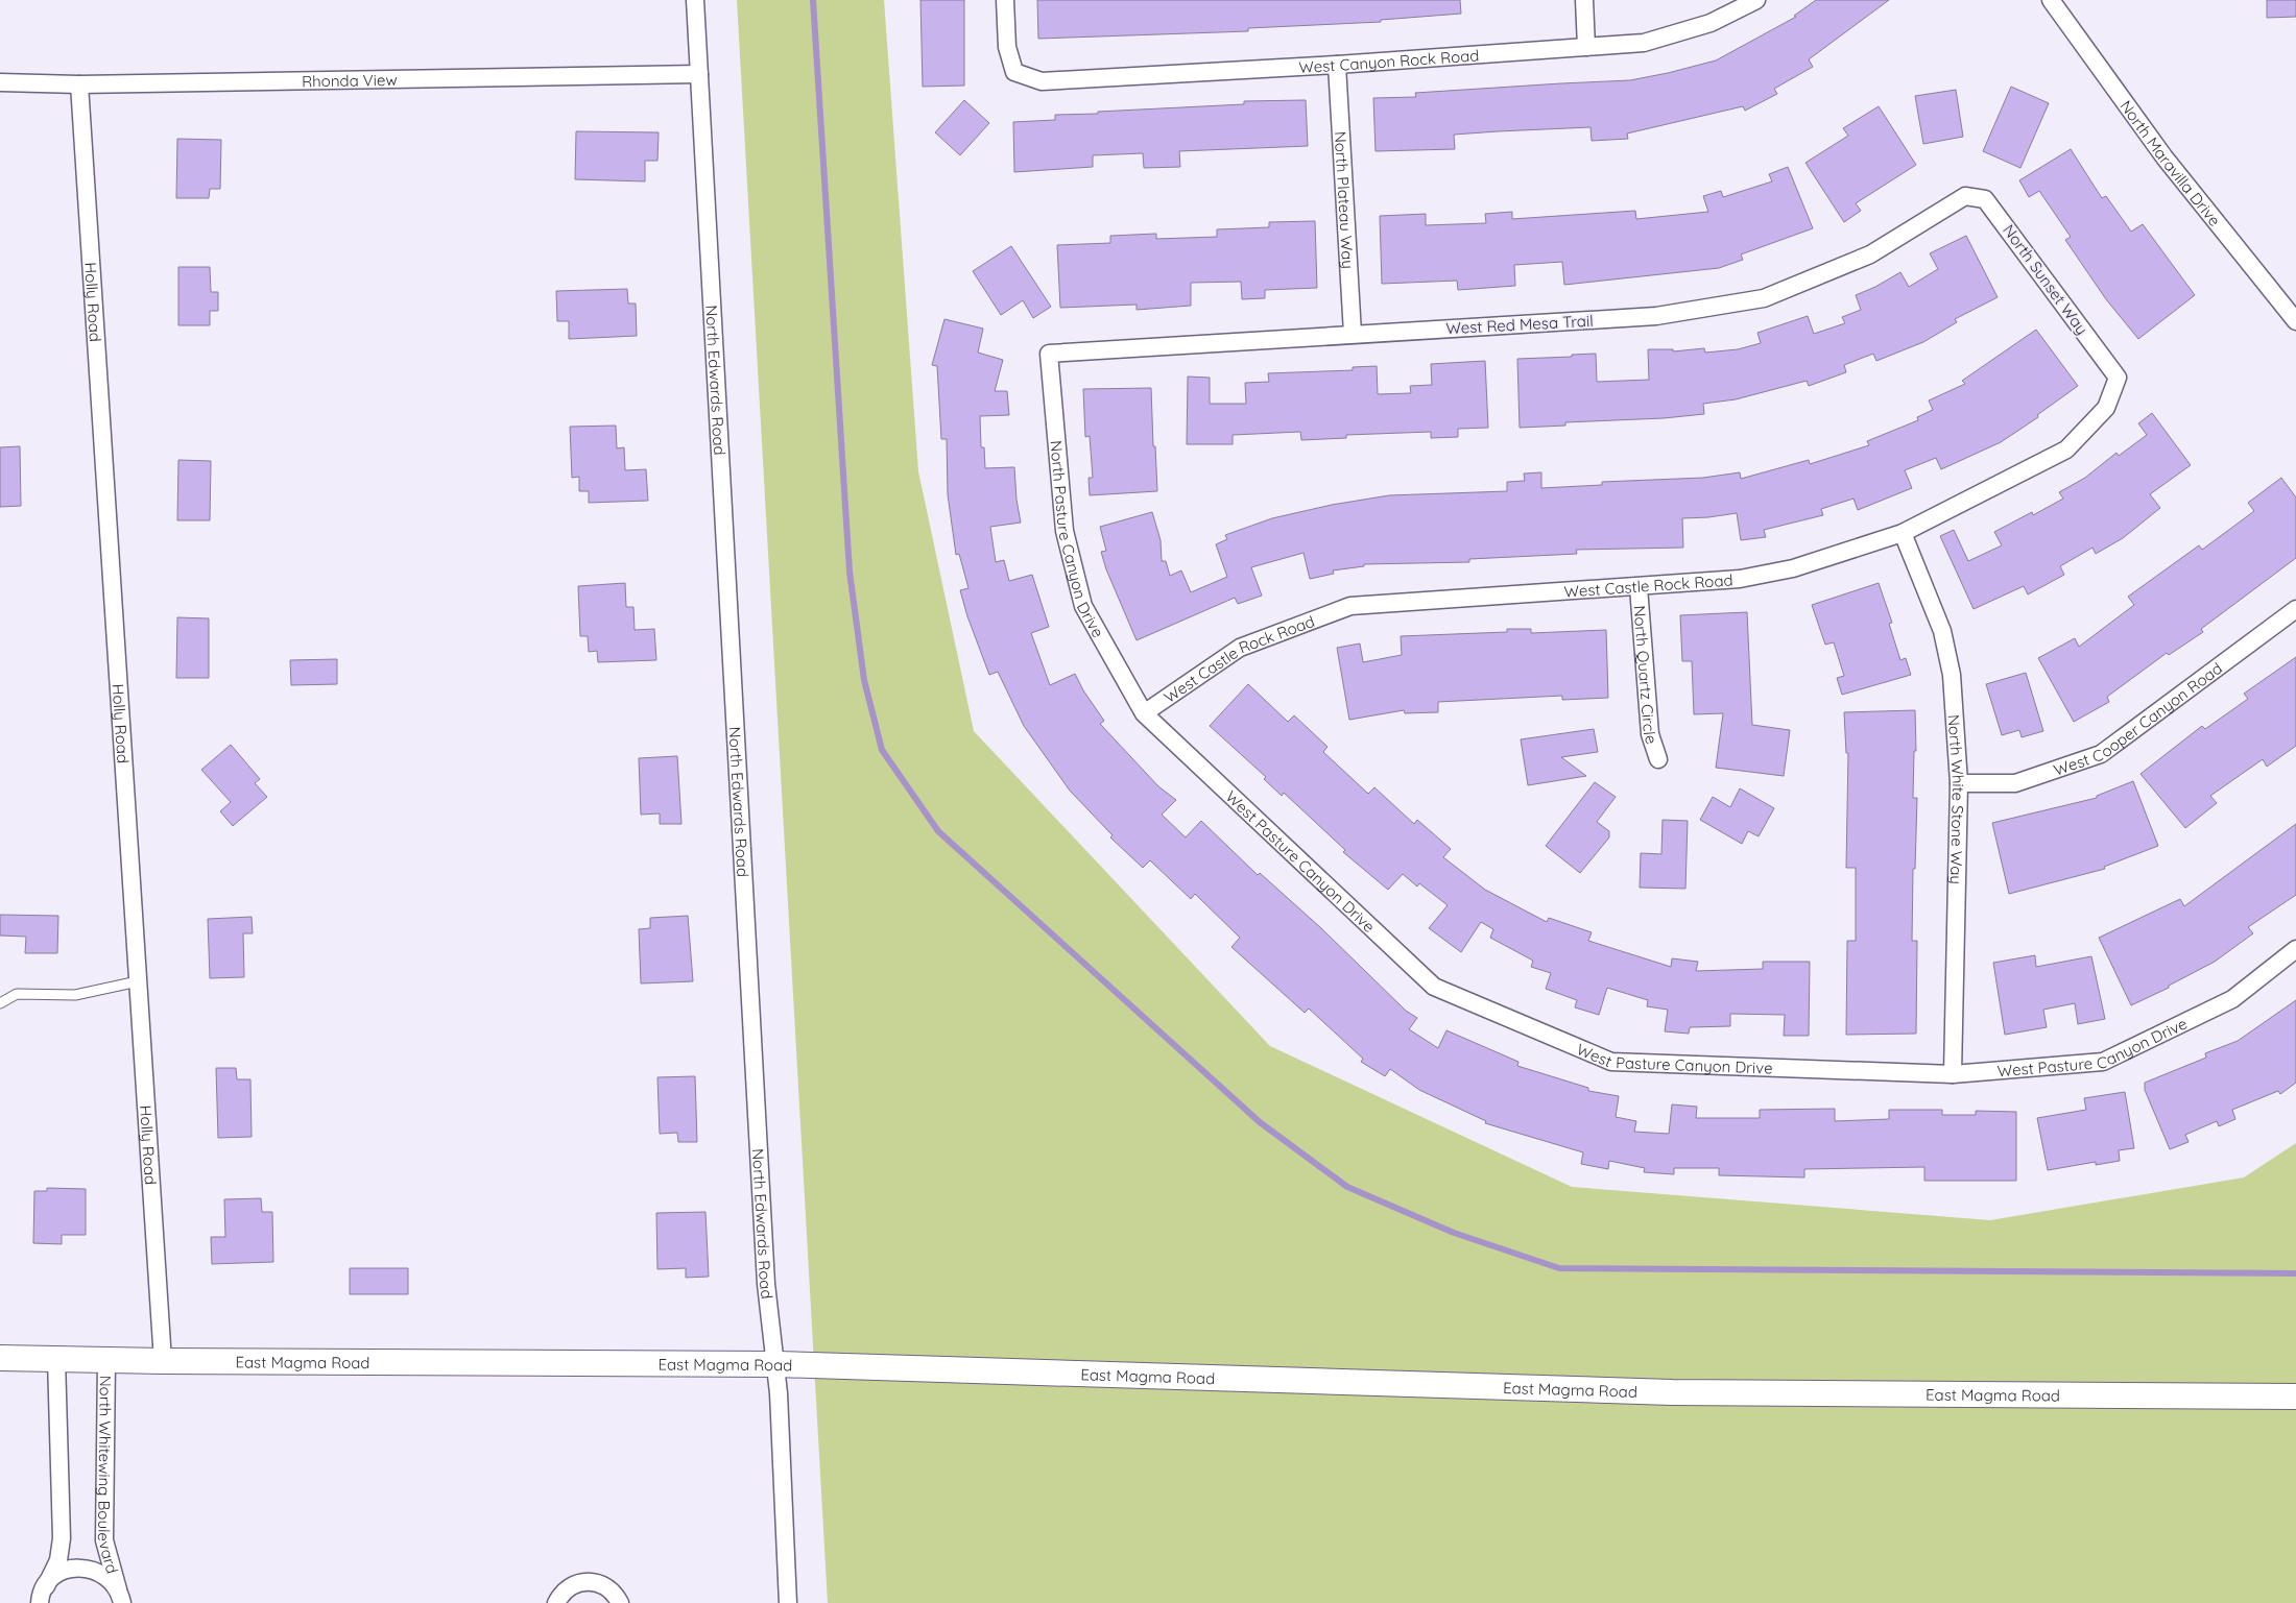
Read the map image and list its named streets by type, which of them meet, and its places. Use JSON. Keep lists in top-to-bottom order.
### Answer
{
  "streets": {
    "street": [
      "West Canyon Rock Road",
      "Rhonda View",
      "North Maravilla Drive",
      "North Plateau Way",
      "North Sunset Way",
      "Holly Road",
      "West Red Mesa Trail",
      "North Edwards Road",
      "North Pasture Canyon Drive",
      "West Castle Rock Road",
      "North Quartz Circle",
      "West Cooper Canyon Road",
      "North White Stone Way",
      "West Pasture Canyon Drive",
      "East Magma Road",
      "North Whitewing Boulevard"
    ]
  },
  "crossings": [
    ["West Canyon Rock Road", "North Plateau Way"],
    ["Rhonda View", "Holly Road"],
    ["Rhonda View", "North Edwards Road"],
    ["North Plateau Way", "West Red Mesa Trail"],
    ["North Sunset Way", "West Red Mesa Trail"],
    ["North Sunset Way", "West Castle Rock Road"],
    ["Holly Road", "East Magma Road"],
    ["West Red Mesa Trail", "North Pasture Canyon Drive"],
    ["North Edwards Road", "East Magma Road"],
    ["North Pasture Canyon Drive", "West Castle Rock Road"],
    ["North Pasture Canyon Drive", "West Pasture Canyon Drive"],
    ["West Castle Rock Road", "North Quartz Circle"],
    ["West Castle Rock Road", "North White Stone Way"],
    ["West Castle Rock Road", "West Pasture Canyon Drive"],
    ["West Cooper Canyon Road", "North White Stone Way"],
    ["North White Stone Way", "West Pasture Canyon Drive"],
    ["East Magma Road", "North Whitewing Boulevard"]
  ]
}
